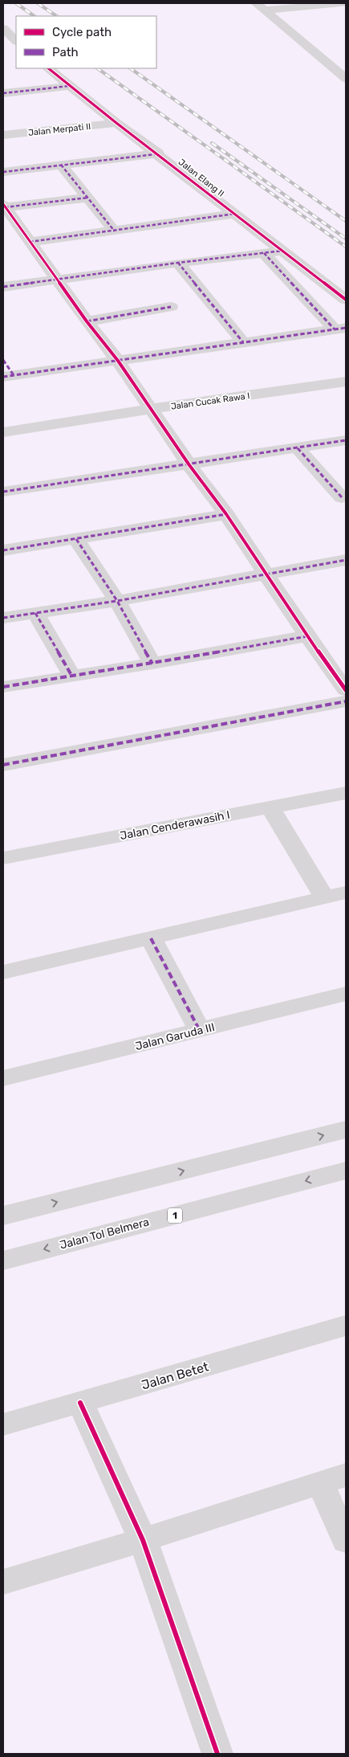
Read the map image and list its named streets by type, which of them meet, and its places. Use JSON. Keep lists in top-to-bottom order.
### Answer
{
  "streets": {
    "main road": [
      "Jalan Merpati II",
      "Jalan Elang II",
      "Jalan Cucak Rawa I",
      "Jalan Cenderawasih I",
      "Jalan Garuda III",
      "1",
      "Jalan Tol Belmera",
      "Jalan Betet"
    ]
  },
  "crossings": [
    ["Jalan Merpati II", "Jalan Elang II"]
  ],
  "legend": ["Cycle path", "Path"]
}
